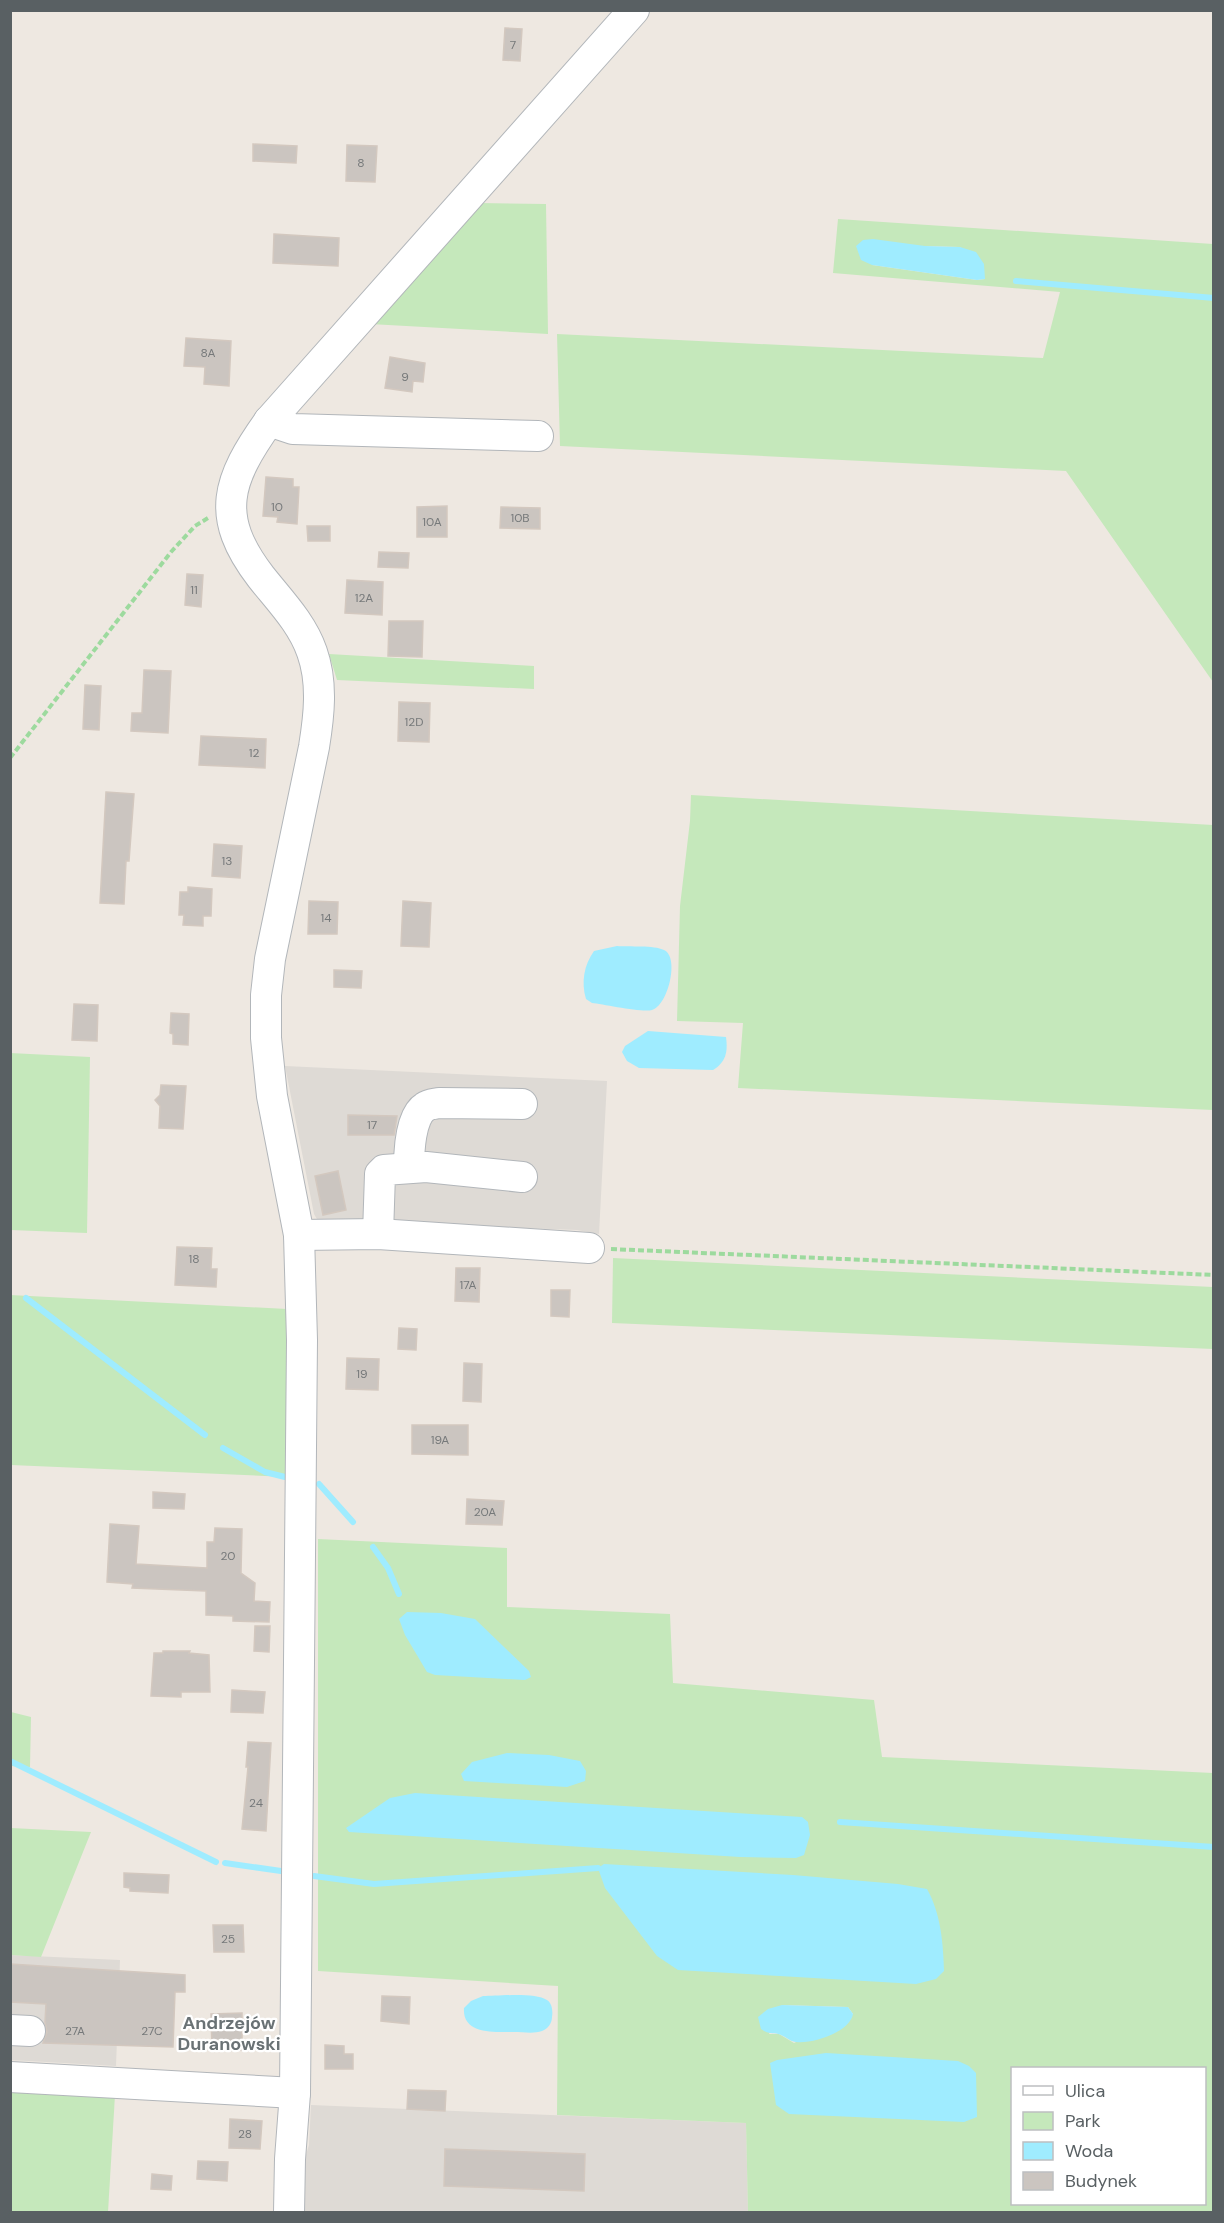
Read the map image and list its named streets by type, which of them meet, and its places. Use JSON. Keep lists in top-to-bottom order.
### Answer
{
  "districts": ["Andrzejów Duranowski"],
  "house_numbers": [
    "7",
    "8",
    "8A",
    "9",
    "10",
    "10B",
    "10A",
    "11",
    "12A",
    "12D",
    "12",
    "13",
    "14",
    "17",
    "18",
    "17A",
    "19",
    "19A",
    "20A",
    "20",
    "24",
    "25",
    "27A",
    "27C",
    "28"
  ],
  "legend": [
    "Ulica",
    "Park",
    "Woda",
    "Budynek"
  ]
}
